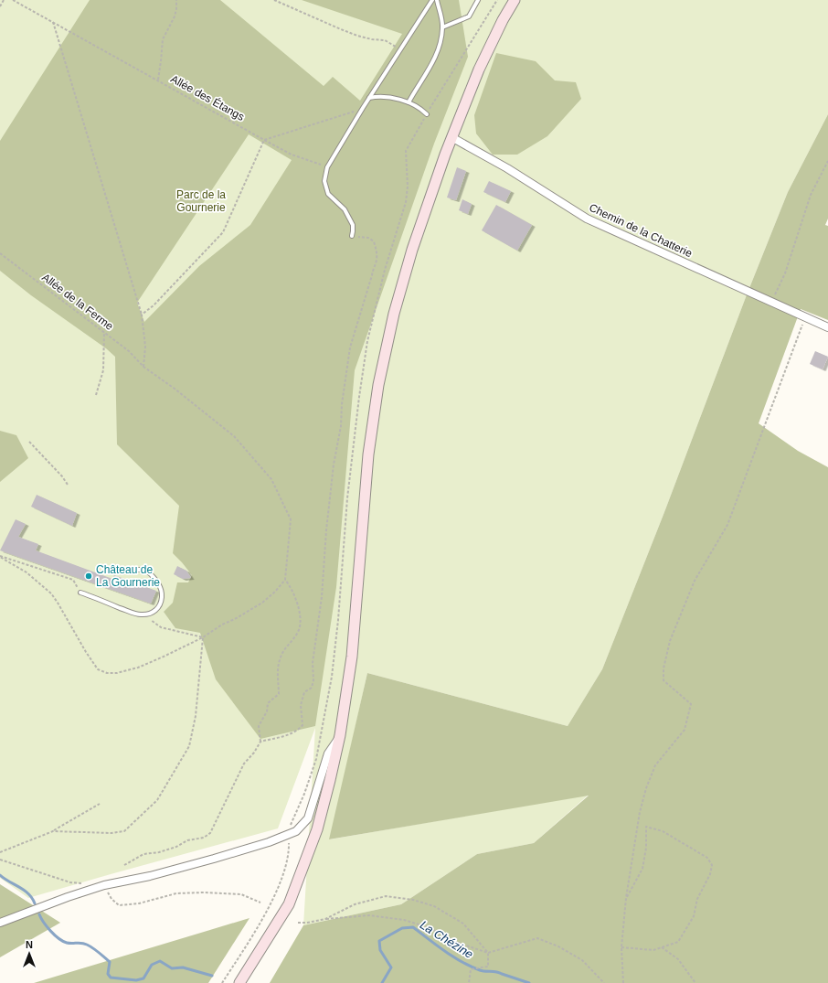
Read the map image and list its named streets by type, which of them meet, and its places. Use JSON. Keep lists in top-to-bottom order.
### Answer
{
  "streets": {
    "street": ["Chemin de la Chatterie"],
    "path": ["Allée des Étangs", "Allée de la Ferme"]
  },
  "water": ["La Chézine"],
  "parks": ["Parc de la Gournerie"],
  "places": ["Château de La Gournerie"],
  "north": "top"
}
